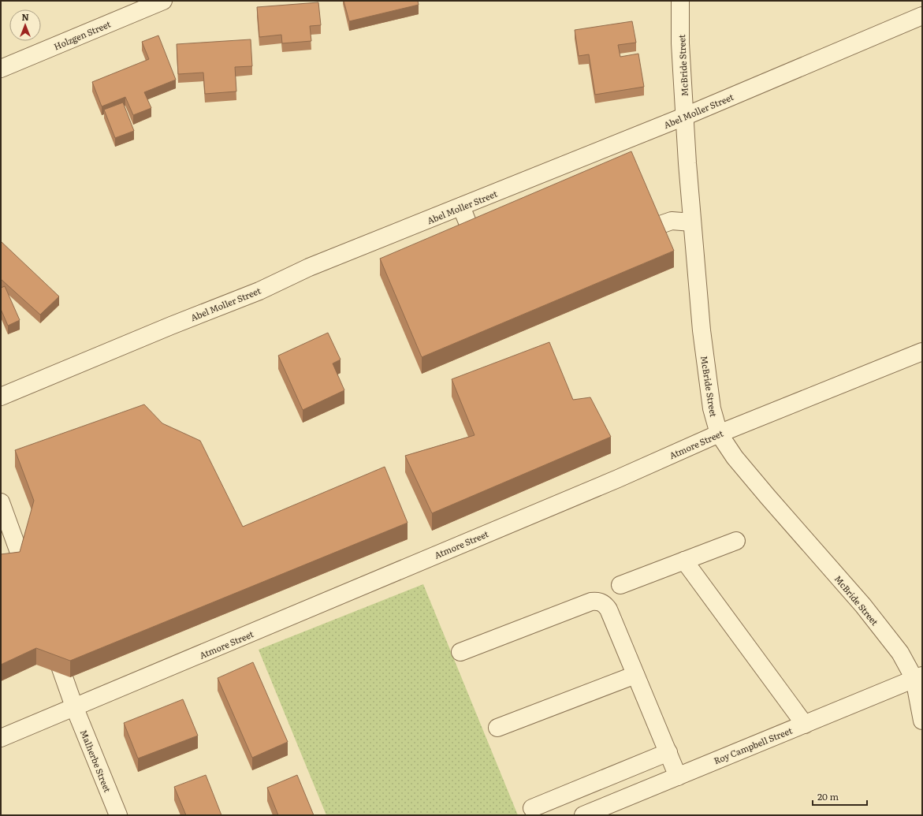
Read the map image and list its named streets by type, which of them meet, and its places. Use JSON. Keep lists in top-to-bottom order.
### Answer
{
  "streets": {
    "street": [
      "Holzgen Street",
      "McBride Street",
      "Abel Moller Street",
      "Atmore Street",
      "Roy Campbell Street",
      "Malherbe Street"
    ]
  },
  "crossings": [
    ["McBride Street", "Abel Moller Street"],
    ["McBride Street", "Atmore Street"],
    ["McBride Street", "Roy Campbell Street"],
    ["Atmore Street", "Malherbe Street"]
  ],
  "scale_bar": "20 m",
  "north": "top"
}
